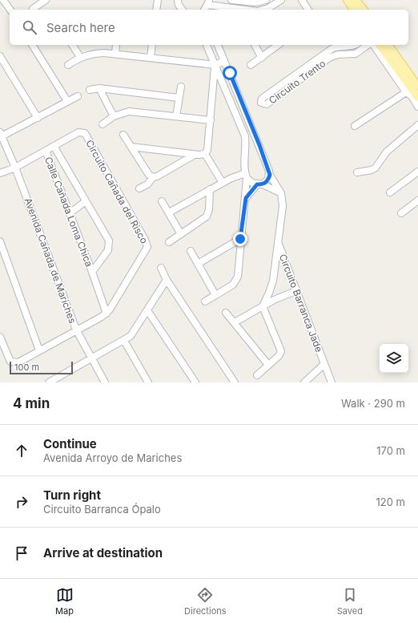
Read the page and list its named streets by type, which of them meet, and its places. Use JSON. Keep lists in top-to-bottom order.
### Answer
{
  "streets": {
    "street": [
      "Circuito Trento",
      "Circuito Cañada del Risco",
      "Calle Cañada Loma Chica",
      "Avenida Cañada de Mariches",
      "Circuito Barranca Jade"
    ]
  },
  "crossings": [
    ["Circuito Cañada del Risco", "Calle Cañada Loma Chica"],
    ["Circuito Cañada del Risco", "Avenida Cañada de Mariches"]
  ],
  "scale_bar": "100 m",
  "page": {
    "search": "Search here",
    "scale": "100 m",
    "heading": ["4 min", "Walk · 290 m"],
    "list": [
      ["Continue", "Avenida Arroyo de Mariches", "170 m"],
      ["Turn right", "Circuito Barranca Ópalo", "120 m"],
      "Arrive at destination"
    ],
    "nav": ["Map", "Directions", "Saved"]
  }
}
